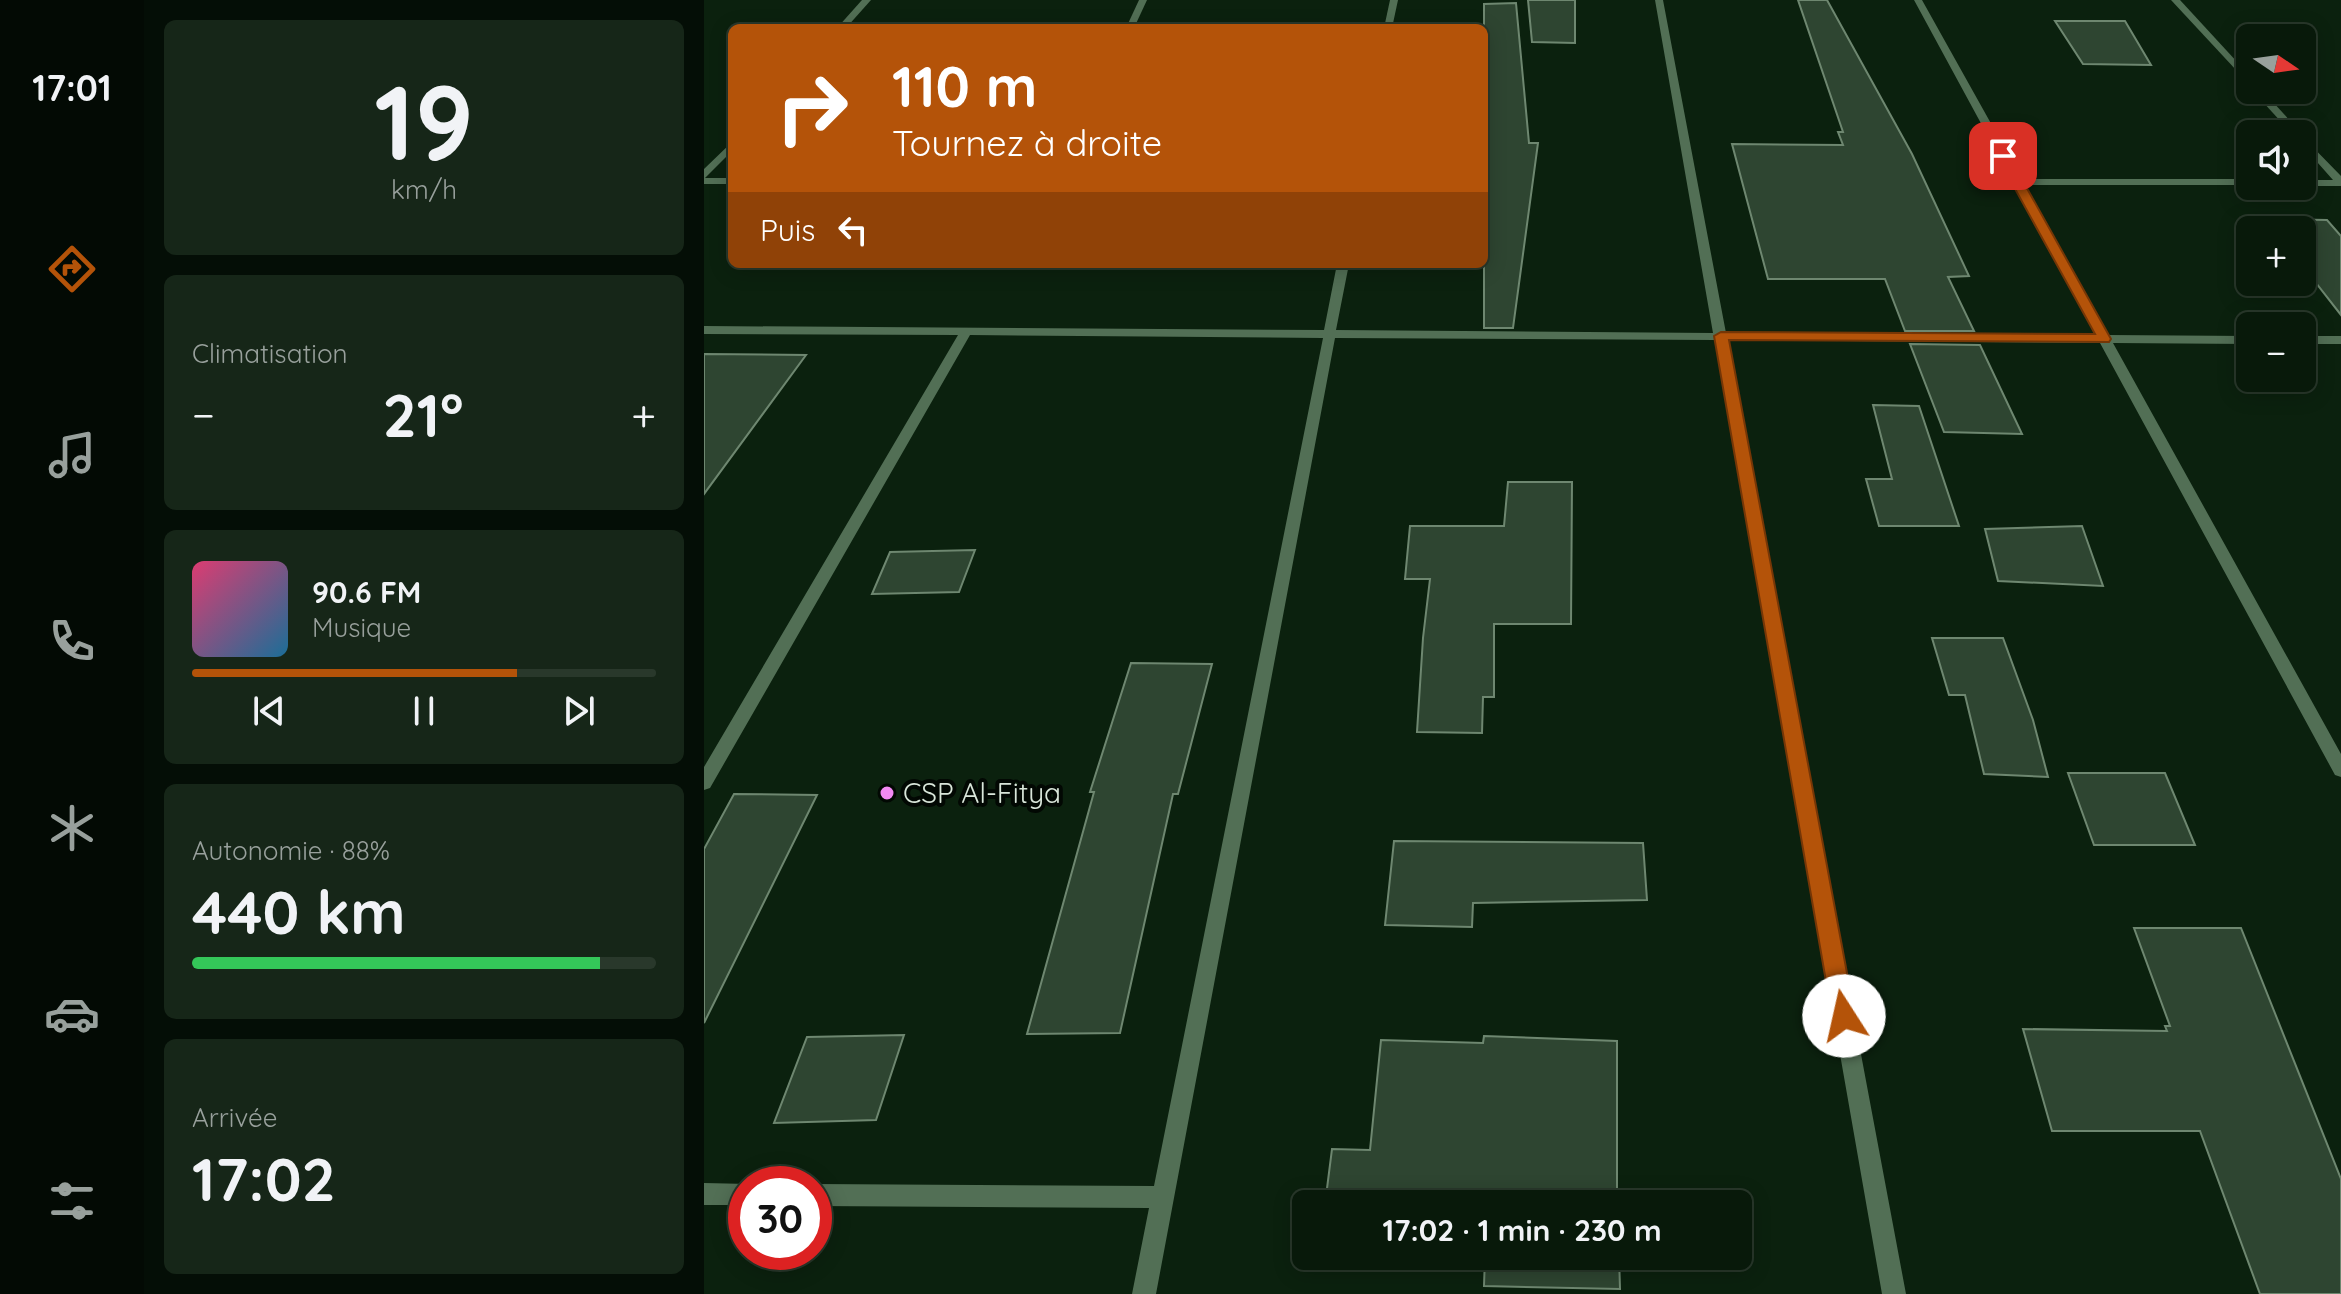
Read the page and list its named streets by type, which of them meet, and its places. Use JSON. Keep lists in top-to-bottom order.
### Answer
{
  "places": ["CSP Al-Fitya"],
  "north": "right",
  "page": {
    "tabs": "17:01",
    "tile": [
      ["19", "km/h"],
      "Climatisation",
      ["Autonomie · 88%", "440 km"],
      ["Arrivée", "17:02"]
    ],
    "map_buttons": ["+", "−"],
    "turn": ["110 m", "Tournez à droite"],
    "then": "Puis",
    "heat": ["−", "21°", "+"],
    "song": ["90.6 FM", "Musique"],
    "limit": "30",
    "trip": "17:02 · 1 min · 230 m"
  }
}
